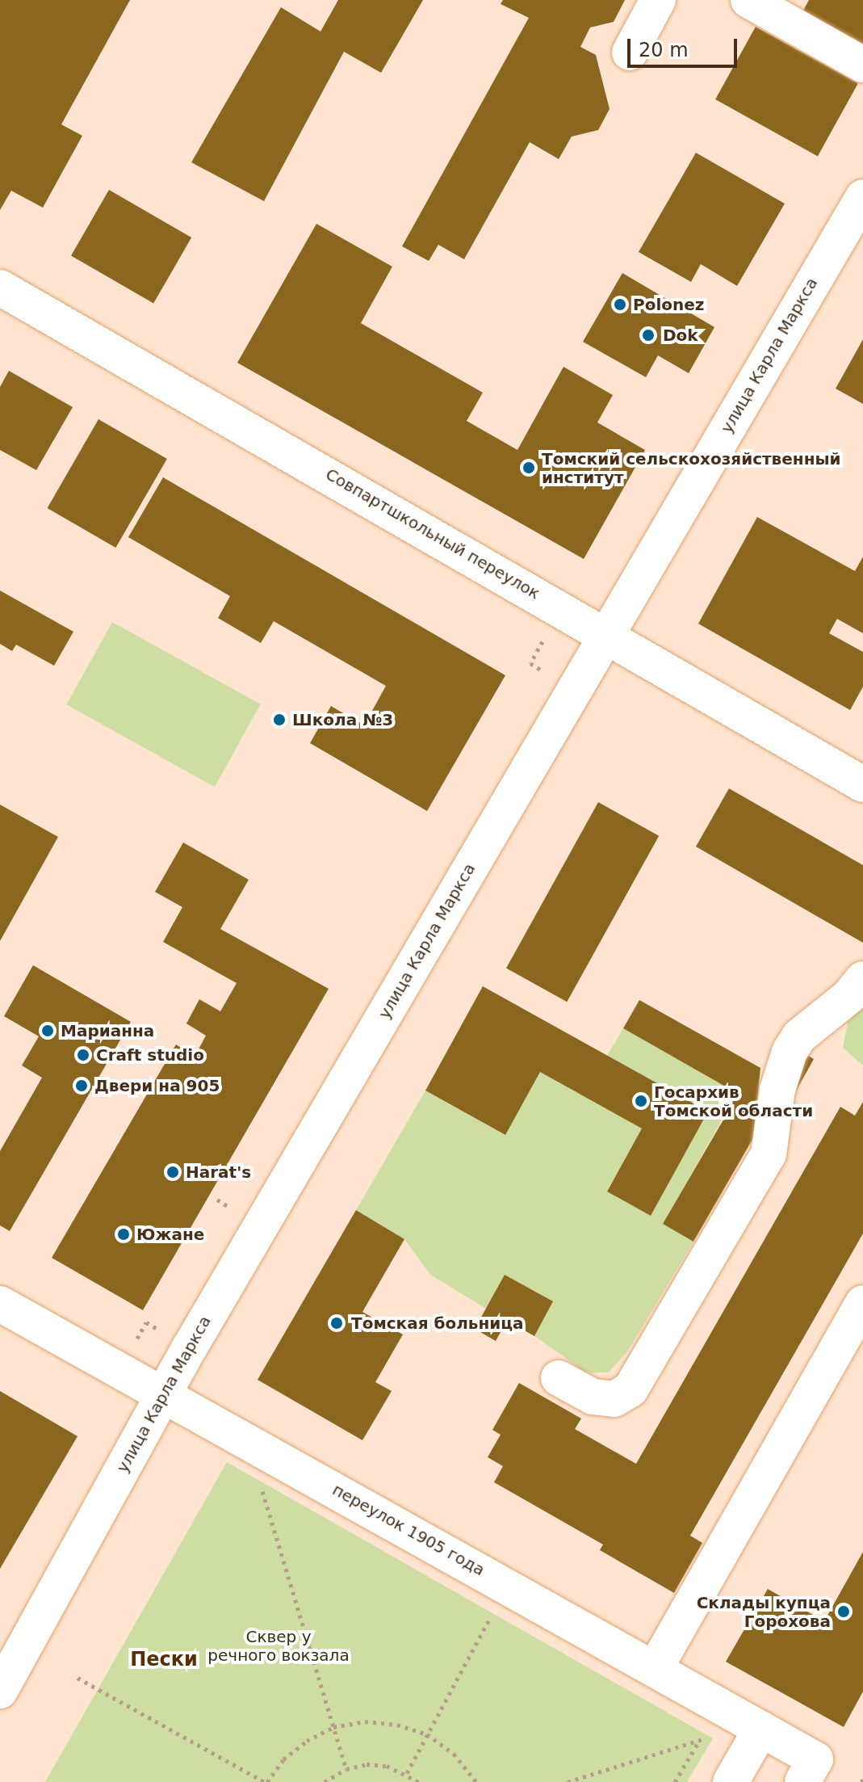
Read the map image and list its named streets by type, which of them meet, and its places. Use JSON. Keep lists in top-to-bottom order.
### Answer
{
  "streets": {
    "street": ["улица Карла Маркса", "Совпартшкольный переулок", "переулок 1905 года"]
  },
  "crossings": [
    ["улица Карла Маркса", "Совпартшкольный переулок"],
    ["улица Карла Маркса", "переулок 1905 года"]
  ],
  "districts": ["Пески"],
  "parks": ["Сквер у речного вокзала"],
  "places": [
    "Polonez",
    "Dok",
    "Томский сельскохозяйственный институт",
    "Школа №3",
    "Марианна",
    "Craft studio",
    "Двери на 905",
    "Госархив Томской области",
    "Harat's",
    "Южане",
    "Томская больница",
    "Склады купца Горохова"
  ],
  "scale_bar": "20 m"
}
